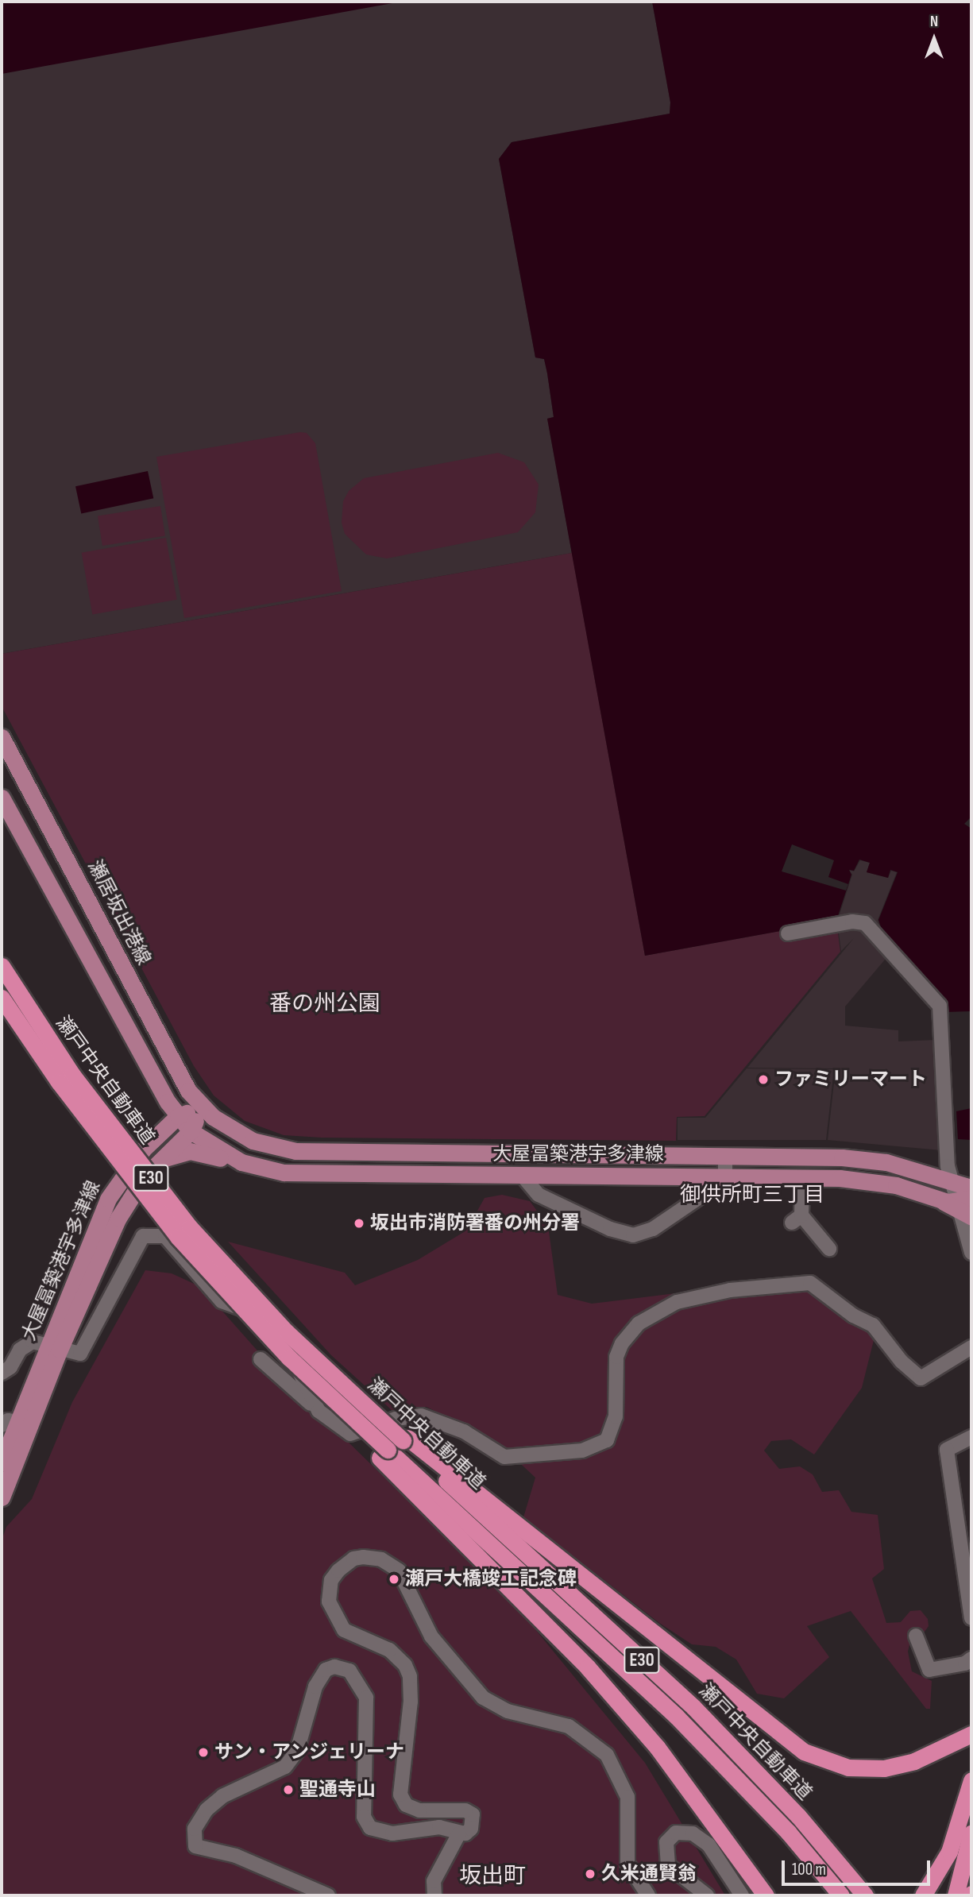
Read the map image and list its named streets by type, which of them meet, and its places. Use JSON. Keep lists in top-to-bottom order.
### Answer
{
  "streets": {
    "highway": ["瀬戸中央自動車道", "E30"],
    "main road": ["瀬居坂出港線", "大屋冨築港宇多津線"]
  },
  "crossings": [
    ["瀬居坂出港線", "大屋冨築港宇多津線"]
  ],
  "districts": ["番の州公園", "御供所町三丁目", "坂出町"],
  "places": [
    "ファミリーマート",
    "坂出市消防署番の州分署",
    "瀬戸大橋竣工記念碑",
    "サン・アンジェリーナ",
    "聖通寺山",
    "久米通賢翁"
  ],
  "scale_bar": "100 m",
  "north": "top"
}
